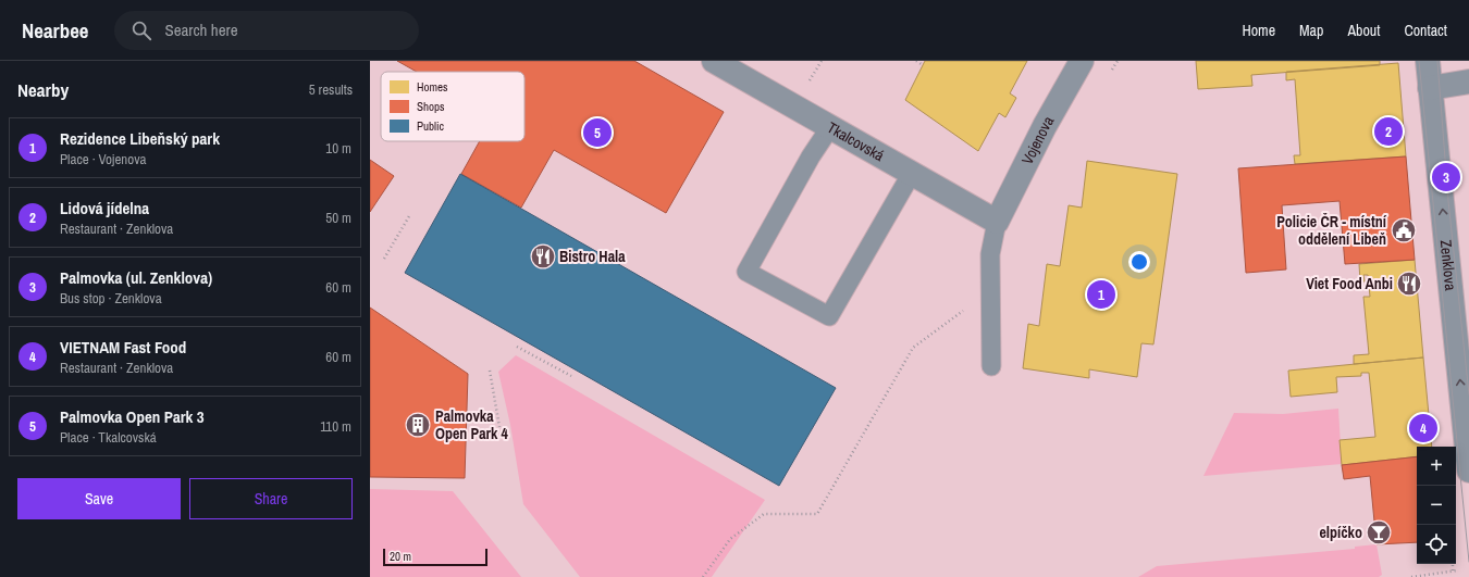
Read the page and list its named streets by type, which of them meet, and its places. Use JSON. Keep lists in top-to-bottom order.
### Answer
{
  "streets": {
    "street": ["Vojenova", "Tkalcovská", "Zenklova"]
  },
  "crossings": [
    ["Vojenova", "Tkalcovská"]
  ],
  "one_way": ["Zenklova"],
  "places": {
    "public building": ["Policie ČR - místní oddělení Libeň"],
    "restaurant": ["Bistro Hala", "Viet Food Anbi"],
    "building": ["Palmovka Open Park 4"],
    "bar": ["elpíčko"]
  },
  "legend": ["Homes", "Shops", "Public"],
  "scale_bar": "20 m",
  "page": {
    "header": "Nearbee",
    "search": "Search here",
    "nav": [
      "Home",
      "Map",
      "About",
      "Contact"
    ],
    "heading": ["Nearby", "5 results"],
    "pins": [
      "2",
      "5",
      "3",
      "1",
      "4"
    ],
    "list": [
      {
        "mark": "1",
        "name": "Rezidence Libeňský park",
        "note": "Place · Vojenova",
        "value": "10 m"
      },
      {
        "mark": "2",
        "name": "Lidová jídelna",
        "note": "Restaurant · Zenklova",
        "value": "50 m"
      },
      {
        "mark": "3",
        "name": "Palmovka (ul. Zenklova)",
        "note": "Bus stop · Zenklova",
        "value": "60 m"
      },
      {
        "mark": "4",
        "name": "VIETNAM Fast Food",
        "note": "Restaurant · Zenklova",
        "value": "60 m"
      },
      {
        "mark": "5",
        "name": "Palmovka Open Park 3",
        "note": "Place · Tkalcovská",
        "value": "110 m"
      }
    ],
    "map_buttons": ["+", "−"],
    "buttons": ["Save", "Share"],
    "scale": "20 m"
  }
}
